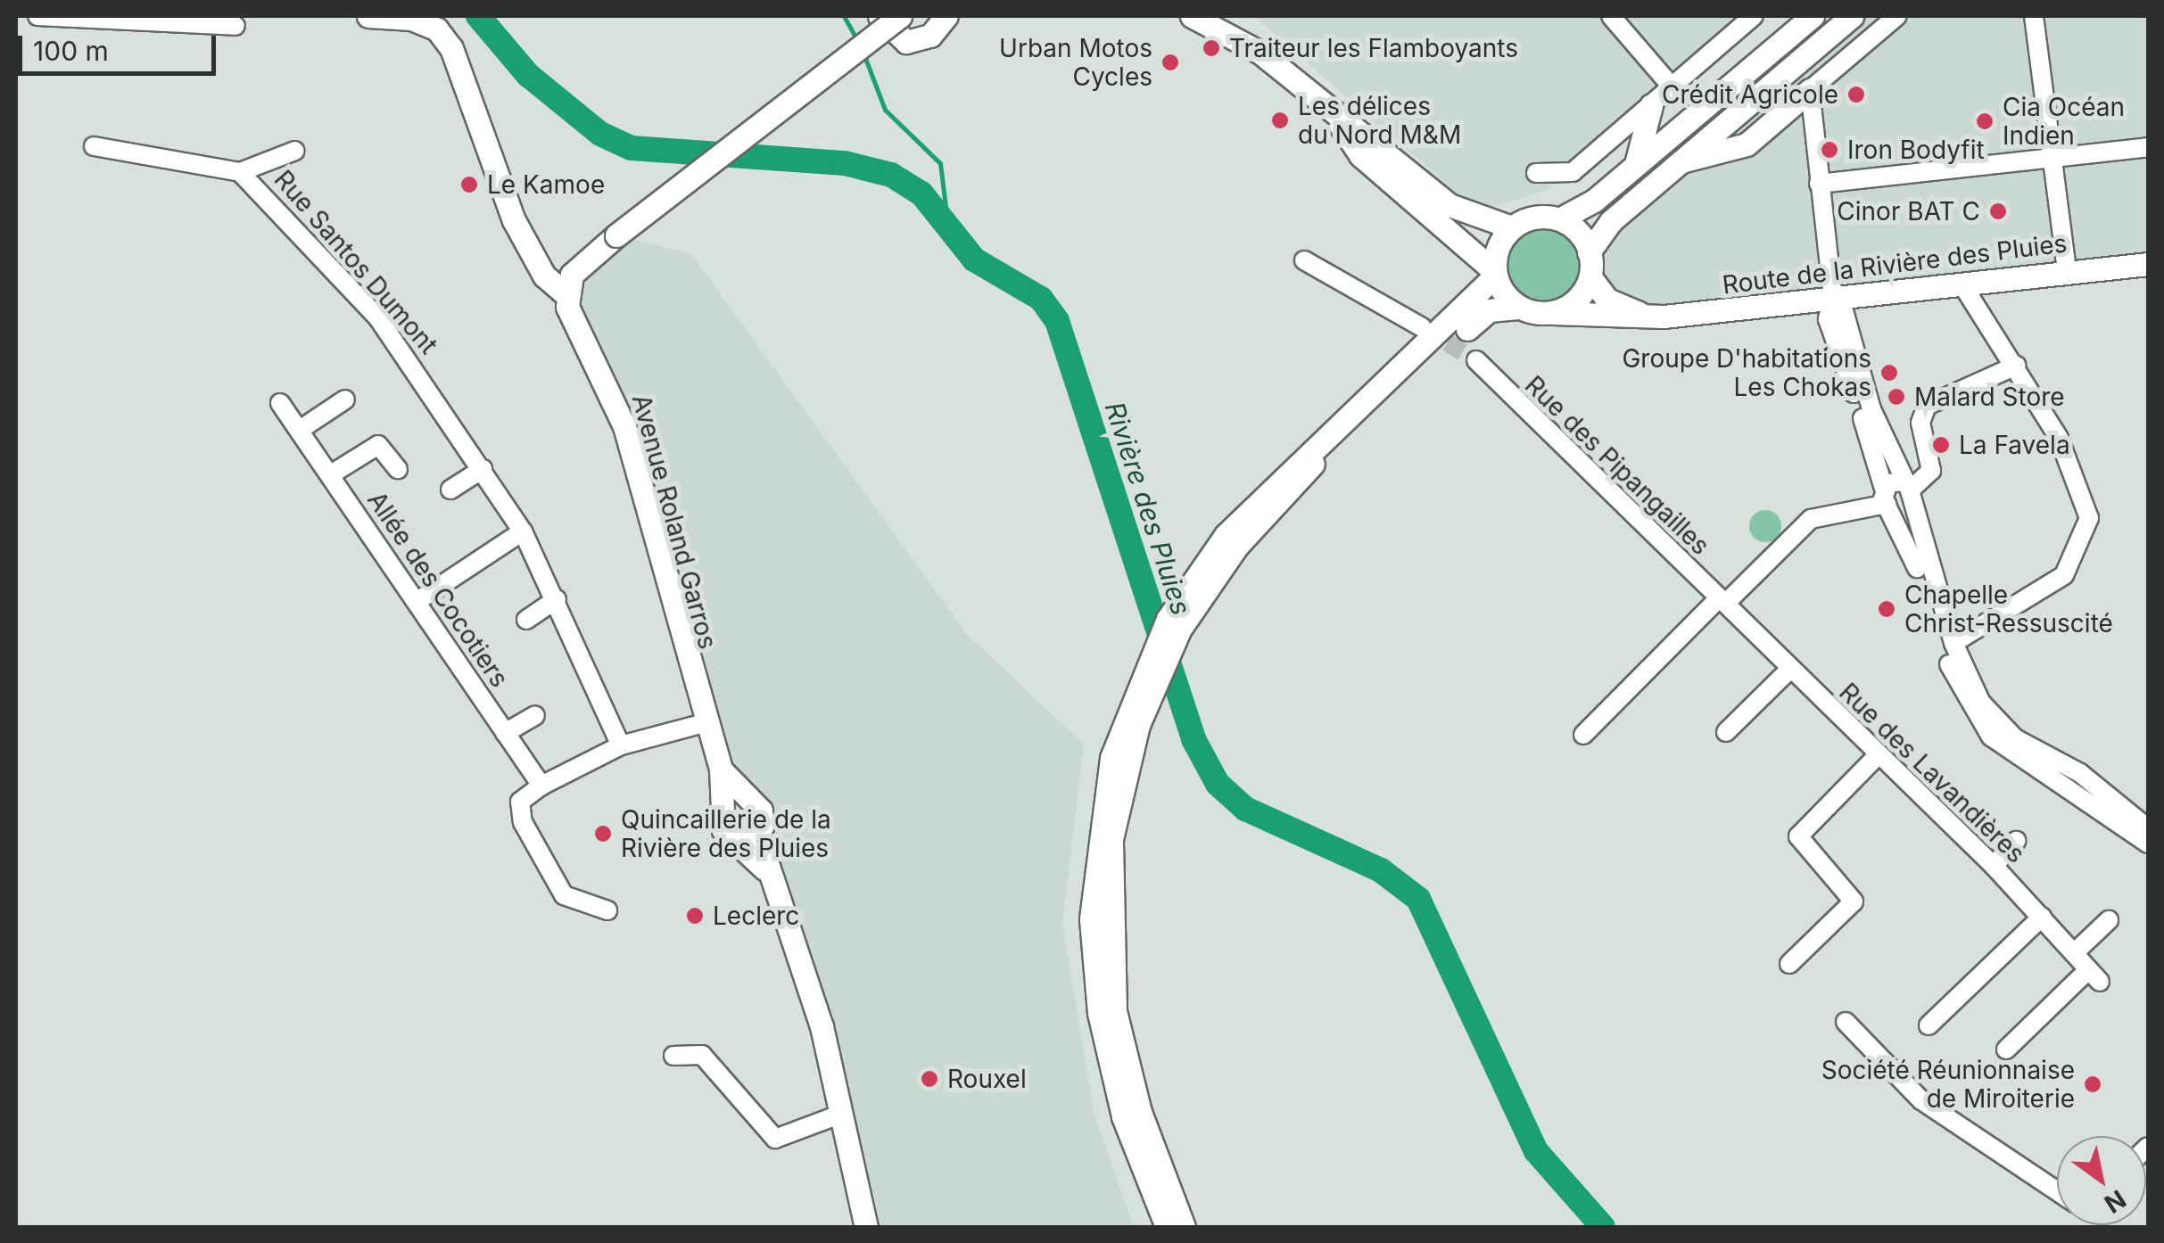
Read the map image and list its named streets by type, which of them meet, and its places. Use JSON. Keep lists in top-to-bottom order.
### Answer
{
  "streets": {
    "main road": ["Route de la Rivière des Pluies", "Avenue Roland Garros"],
    "street": [
      "Rue Santos Dumont",
      "Rue des Pipangailles",
      "Allée des Cocotiers",
      "Rue des Lavandières"
    ]
  },
  "crossings": [
    ["Rue des Pipangailles", "Rue des Lavandières"]
  ],
  "water": ["Rivière des Pluies"],
  "places": [
    "Traiteur les Flamboyants",
    "Urban Motos Cycles",
    "Crédit Agricole",
    "Les délices du Nord M&M",
    "Cia Océan Indien",
    "Iron Bodyfit",
    "Le Kamoe",
    "Cinor BAT C",
    "Groupe D'habitations Les Chokas",
    "Malard Store",
    "La Favela",
    "Chapelle Christ-Ressuscité",
    "Quincaillerie de la Rivière des Pluies",
    "Leclerc",
    "Rouxel",
    "Société Réunionnaise de Miroiterie"
  ],
  "scale_bar": "100 m",
  "north": "bottom right"
}
